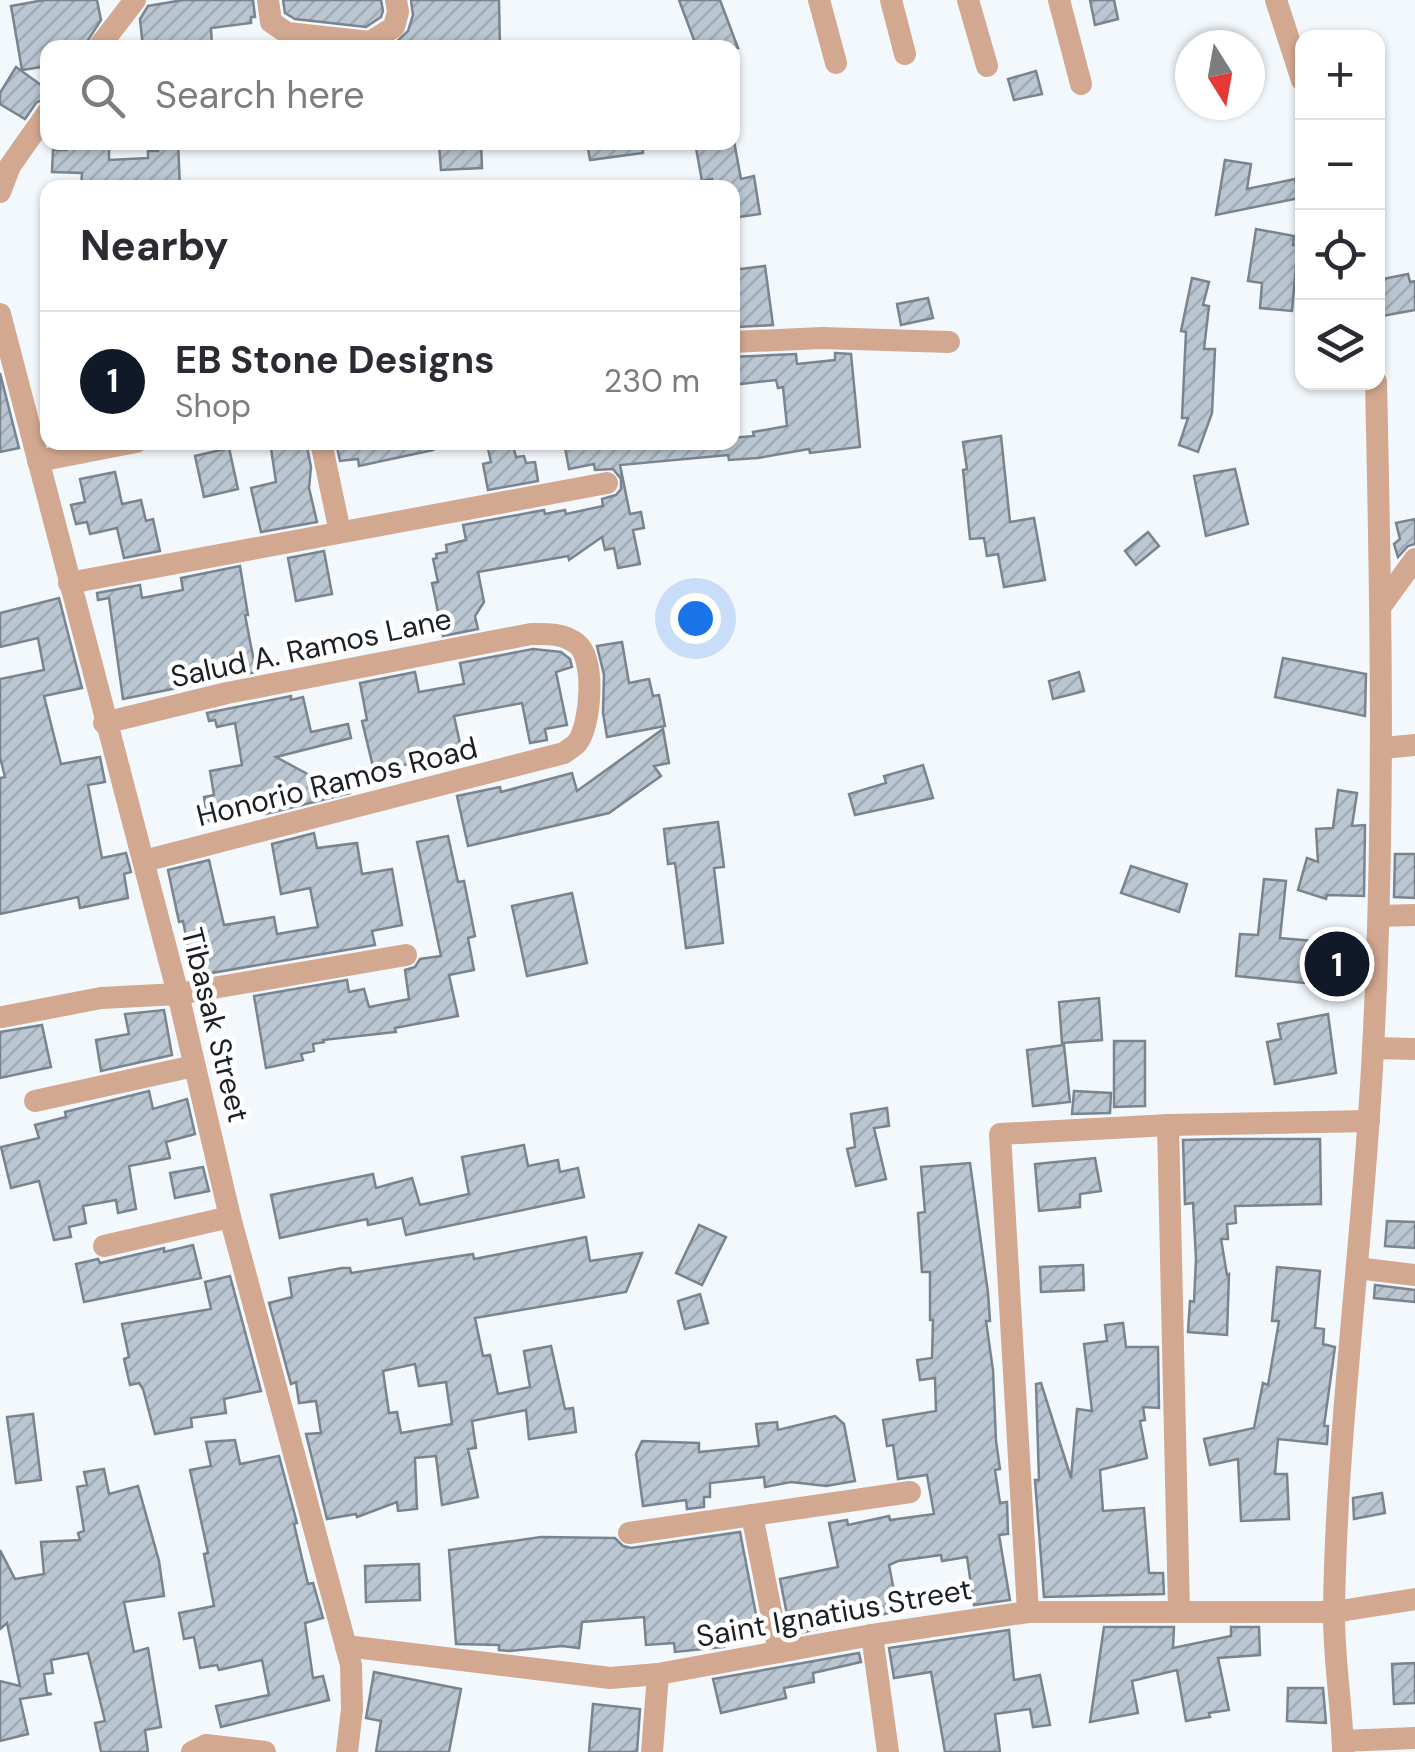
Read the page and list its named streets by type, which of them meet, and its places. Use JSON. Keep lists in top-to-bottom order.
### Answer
{
  "streets": {
    "street": [
      "Salud A. Ramos Lane",
      "Honorio Ramos Road",
      "Tibasak Street",
      "Saint Ignatius Street"
    ]
  },
  "crossings": [
    ["Salud A. Ramos Lane", "Honorio Ramos Road"],
    ["Salud A. Ramos Lane", "Tibasak Street"],
    ["Honorio Ramos Road", "Tibasak Street"],
    ["Tibasak Street", "Saint Ignatius Street"]
  ],
  "north": "bottom",
  "page": {
    "map_buttons": ["+", "−"],
    "search": "Search here",
    "heading": "Nearby",
    "list": [
      {
        "mark": "1",
        "name": "EB Stone Designs",
        "note": "Shop",
        "value": "230 m"
      }
    ],
    "pins": "1"
  }
}
